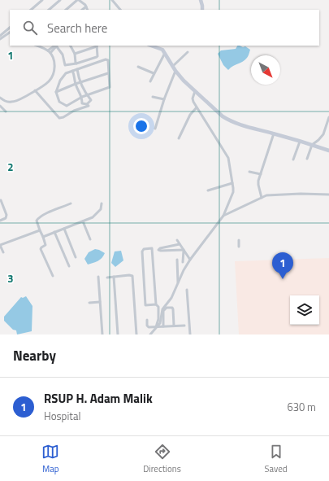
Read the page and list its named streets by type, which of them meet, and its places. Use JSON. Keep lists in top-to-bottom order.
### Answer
{
  "north": "bottom right",
  "page": {
    "search": "Search here",
    "pins": "1",
    "heading": "Nearby",
    "list": [
      {
        "mark": "1",
        "name": "RSUP H. Adam Malik",
        "note": "Hospital",
        "value": "630 m"
      }
    ],
    "nav": ["Map", "Directions", "Saved"]
  },
  "grid": {
    "rows": ["1", "2", "3"]
  }
}
